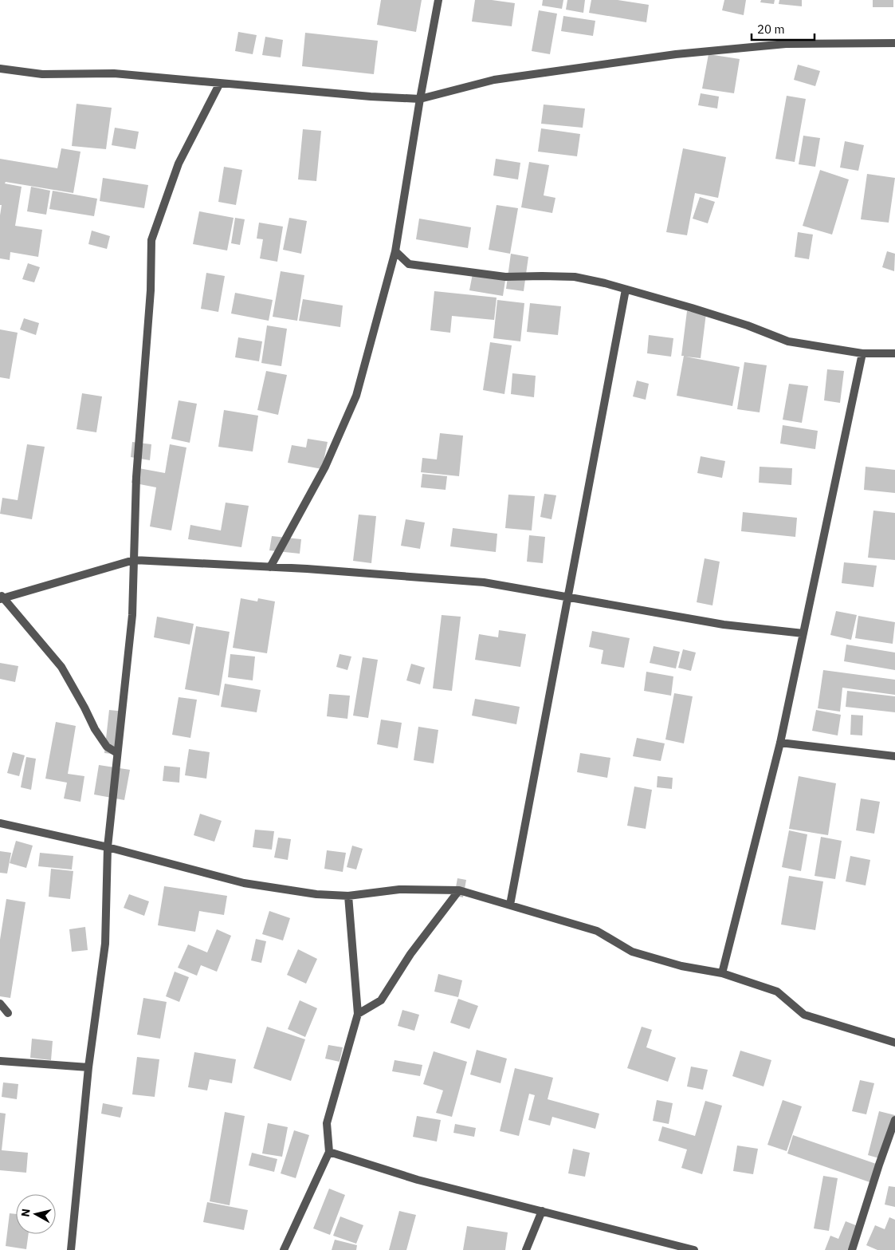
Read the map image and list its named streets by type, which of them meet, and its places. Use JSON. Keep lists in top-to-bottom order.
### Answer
{
  "scale_bar": "20 m",
  "north": "left"
}
